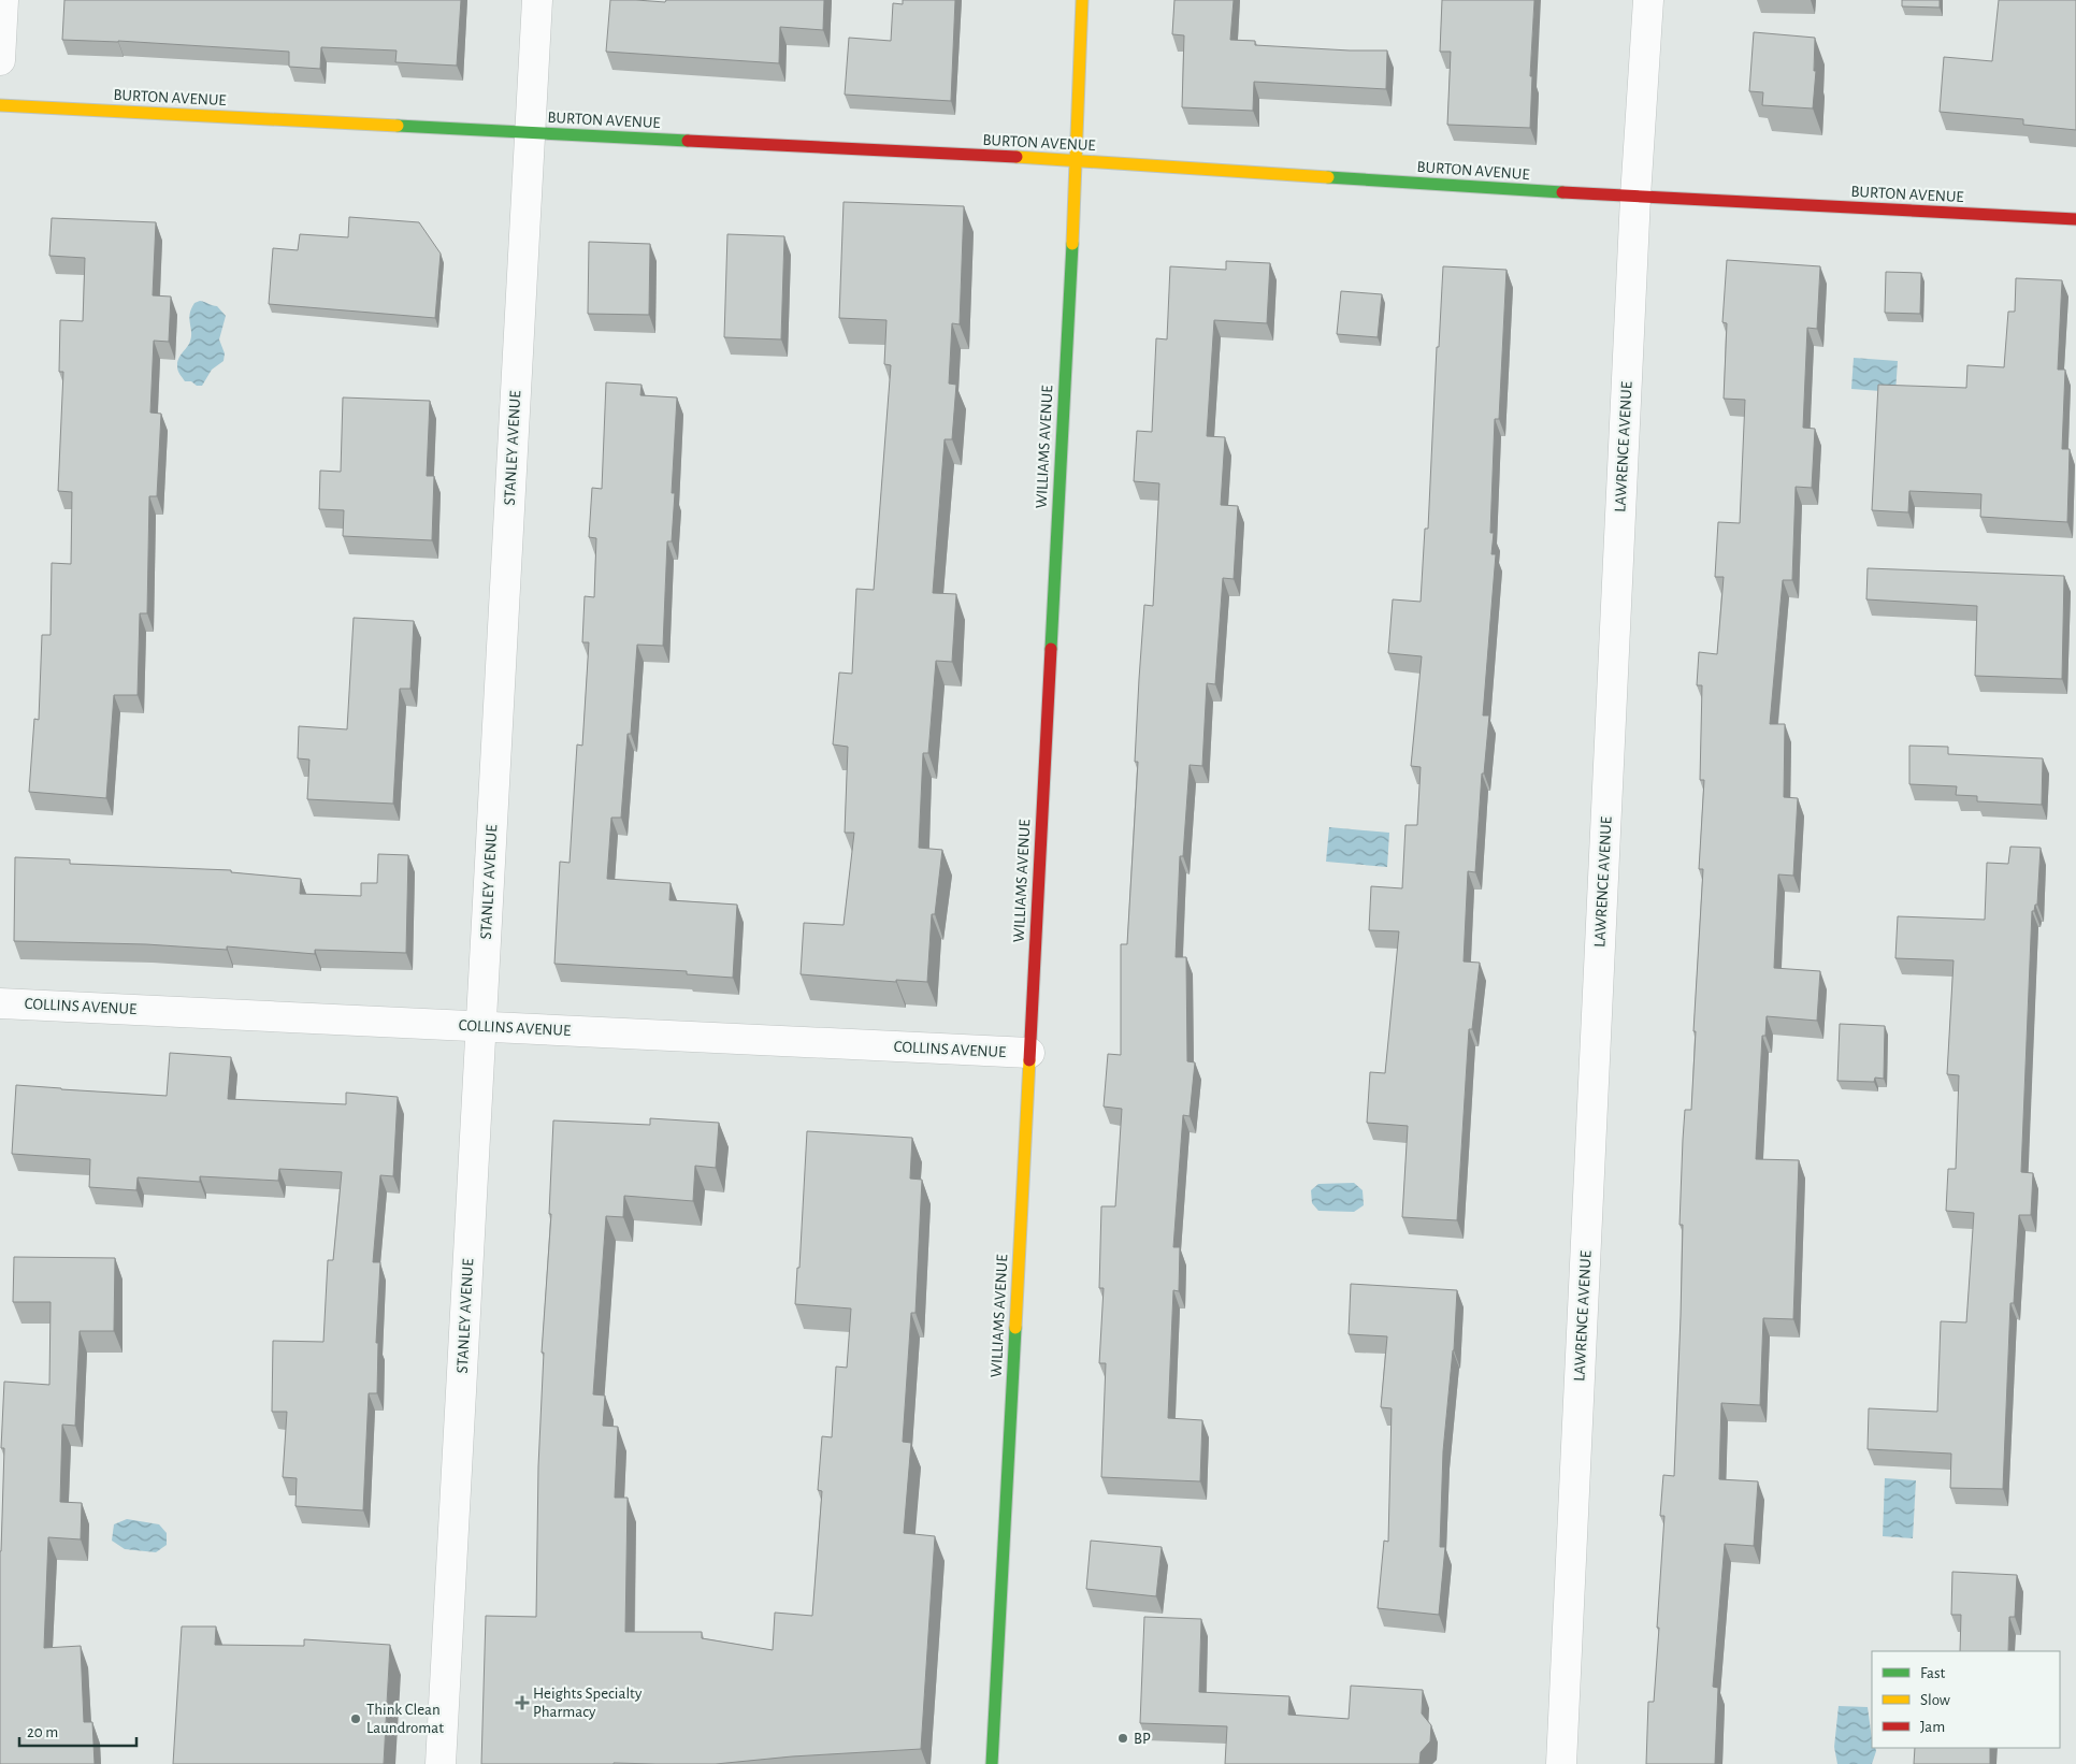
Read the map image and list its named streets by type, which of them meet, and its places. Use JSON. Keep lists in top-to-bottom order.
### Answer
{
  "streets": {
    "street": [
      "BURTON AVENUE",
      "WILLIAMS AVENUE",
      "LAWRENCE AVENUE",
      "STANLEY AVENUE",
      "COLLINS AVENUE"
    ]
  },
  "crossings": [
    ["BURTON AVENUE", "WILLIAMS AVENUE"],
    ["BURTON AVENUE", "LAWRENCE AVENUE"],
    ["BURTON AVENUE", "STANLEY AVENUE"],
    ["WILLIAMS AVENUE", "COLLINS AVENUE"],
    ["STANLEY AVENUE", "COLLINS AVENUE"]
  ],
  "places": {
    "health": ["Heights Specialty Pharmacy"],
    "other": ["Think Clean Laundromat", "BP"]
  },
  "legend": ["Fast", "Slow", "Jam"],
  "scale_bar": "20 m"
}
